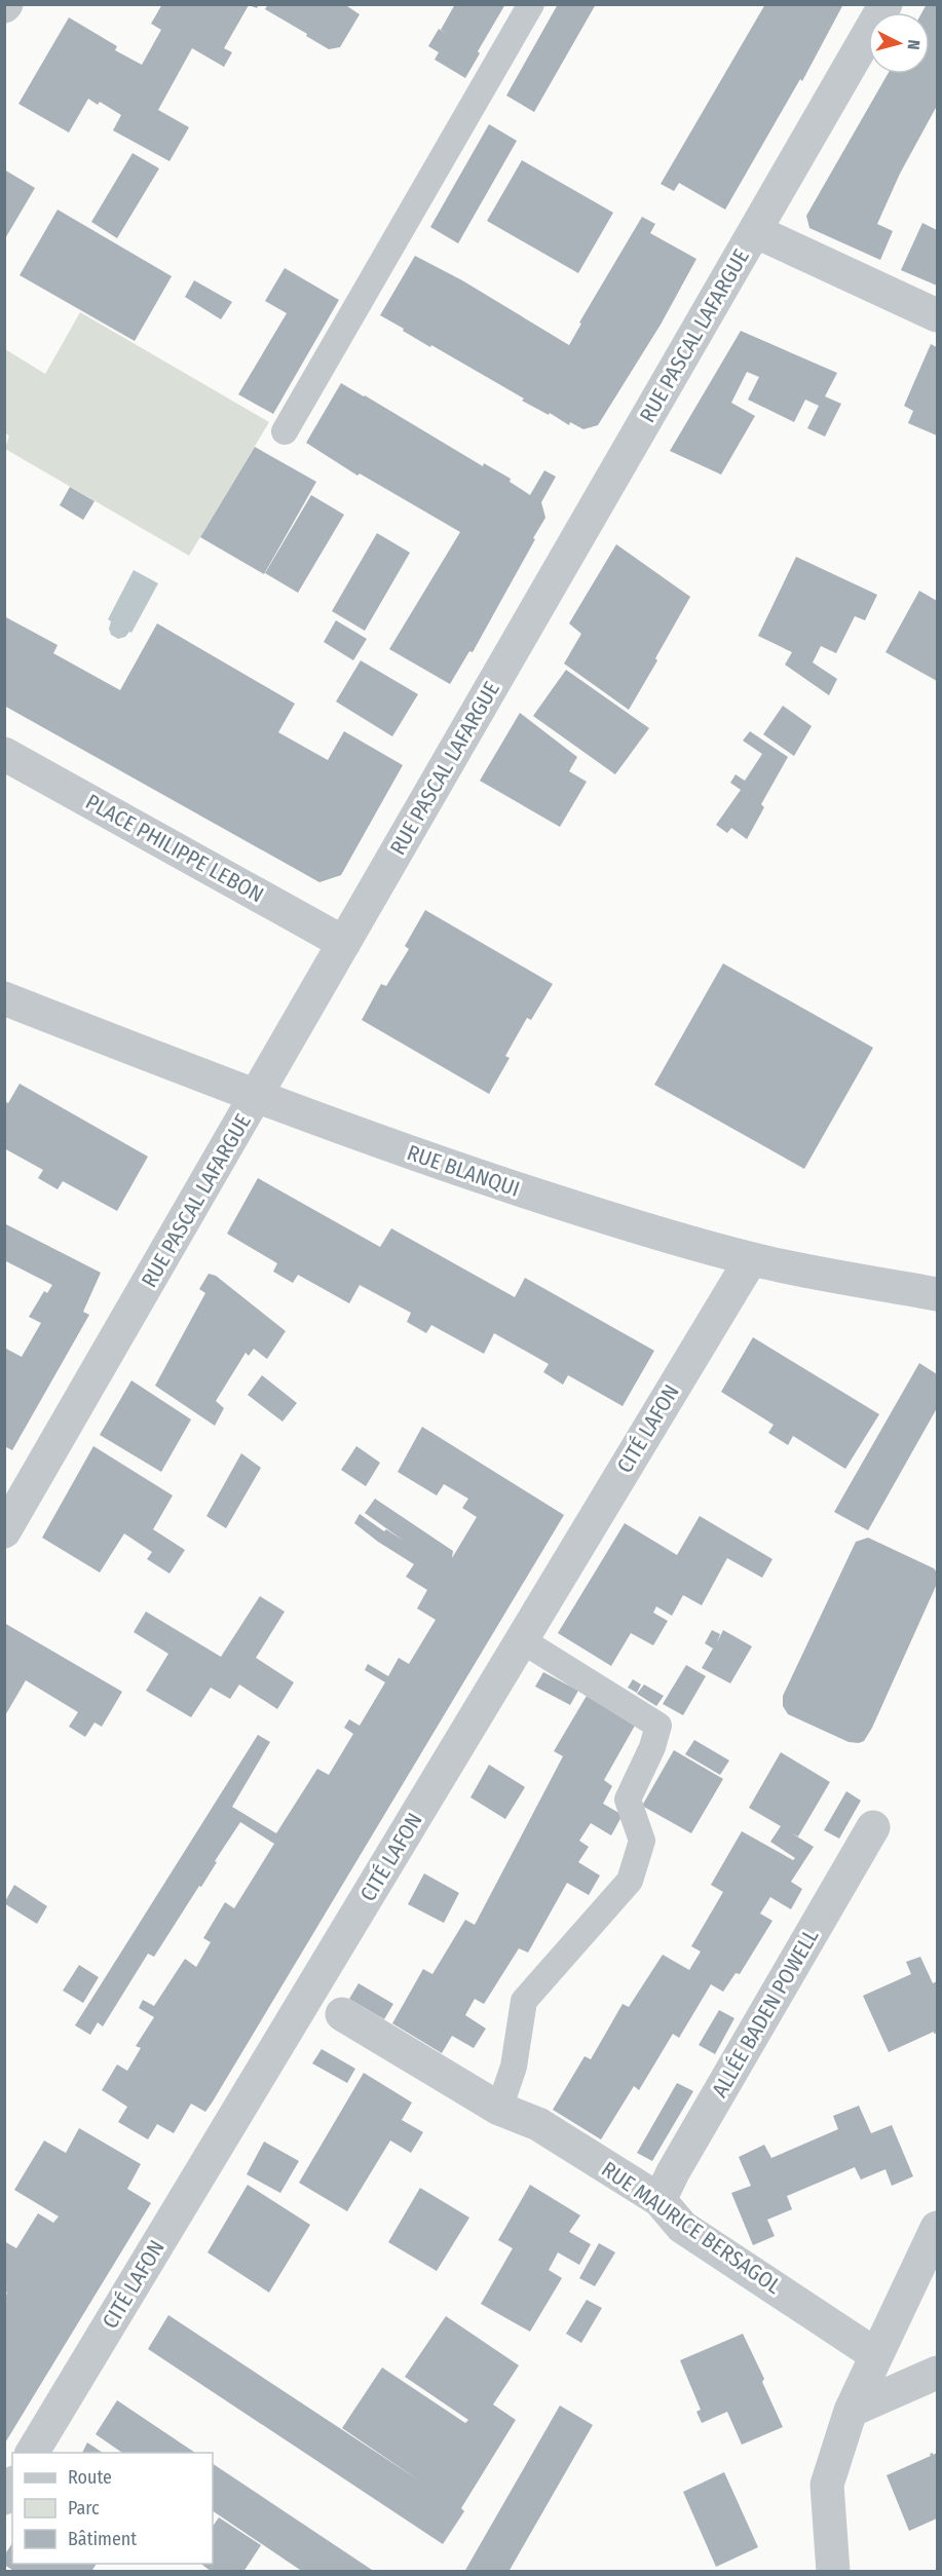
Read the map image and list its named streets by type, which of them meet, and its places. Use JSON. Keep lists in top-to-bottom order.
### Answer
{
  "streets": {
    "street": [
      "RUE PASCAL LAFARGUE",
      "PLACE PHILIPPE LEBON",
      "RUE BLANQUI",
      "CITÉ LAFON",
      "ALLÉE BADEN POWELL",
      "RUE MAURICE BERSAGOL"
    ]
  },
  "crossings": [
    ["RUE PASCAL LAFARGUE", "PLACE PHILIPPE LEBON"],
    ["RUE PASCAL LAFARGUE", "RUE BLANQUI"],
    ["RUE BLANQUI", "CITÉ LAFON"],
    ["ALLÉE BADEN POWELL", "RUE MAURICE BERSAGOL"]
  ],
  "legend": ["Route", "Parc", "Bâtiment"],
  "north": "right"
}
